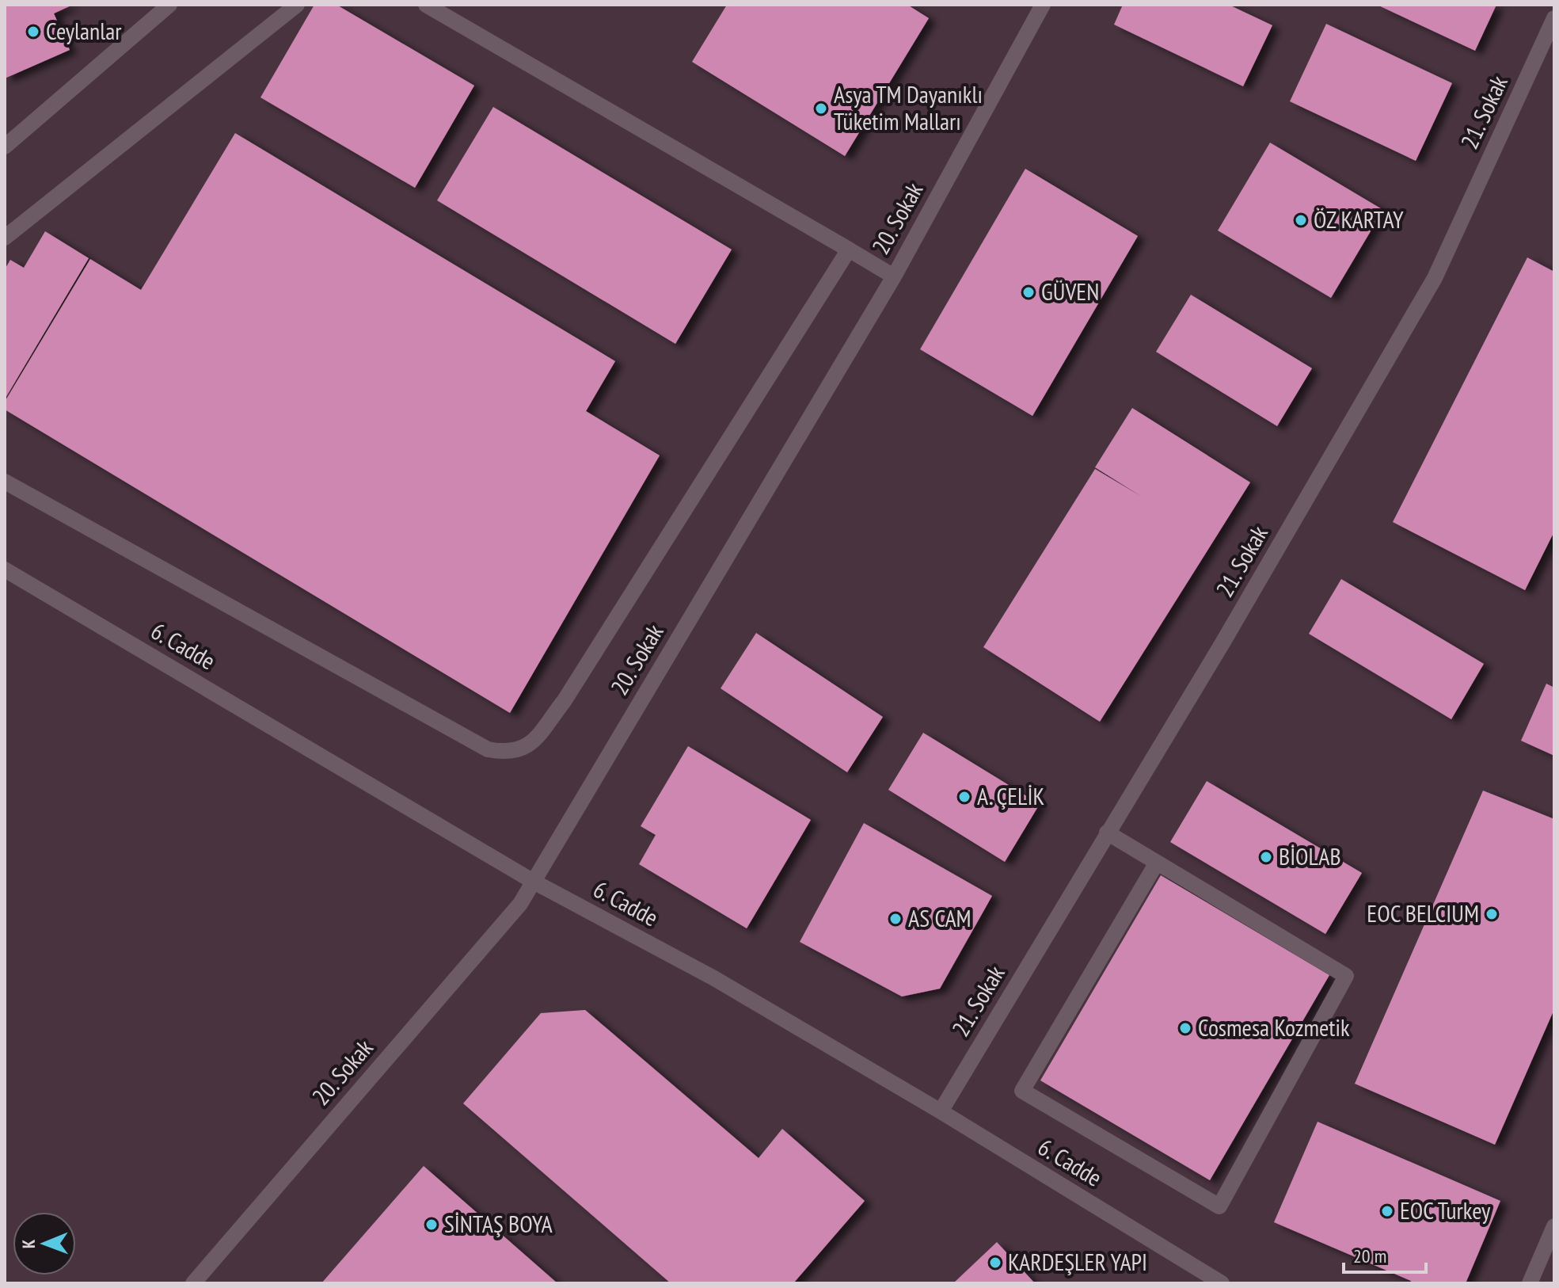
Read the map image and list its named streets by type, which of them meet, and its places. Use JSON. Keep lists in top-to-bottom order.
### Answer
{
  "streets": {
    "street": ["21. Sokak", "20. Sokak", "6. Cadde"]
  },
  "crossings": [
    ["21. Sokak", "6. Cadde"],
    ["20. Sokak", "6. Cadde"]
  ],
  "places": [
    "Ceylanlar",
    "Asya TM Dayanıklı Tüketim Malları",
    "ÖZ KARTAY",
    "GÜVEN",
    "A. ÇELİK",
    "BİOLAB",
    "EOC BELCIUM",
    "AS CAM",
    "Cosmesa Kozmetik",
    "EOC Turkey",
    "SİNTAŞ BOYA",
    "KARDEŞLER YAPI"
  ],
  "scale_bar": "20 m",
  "north": "left"
}
